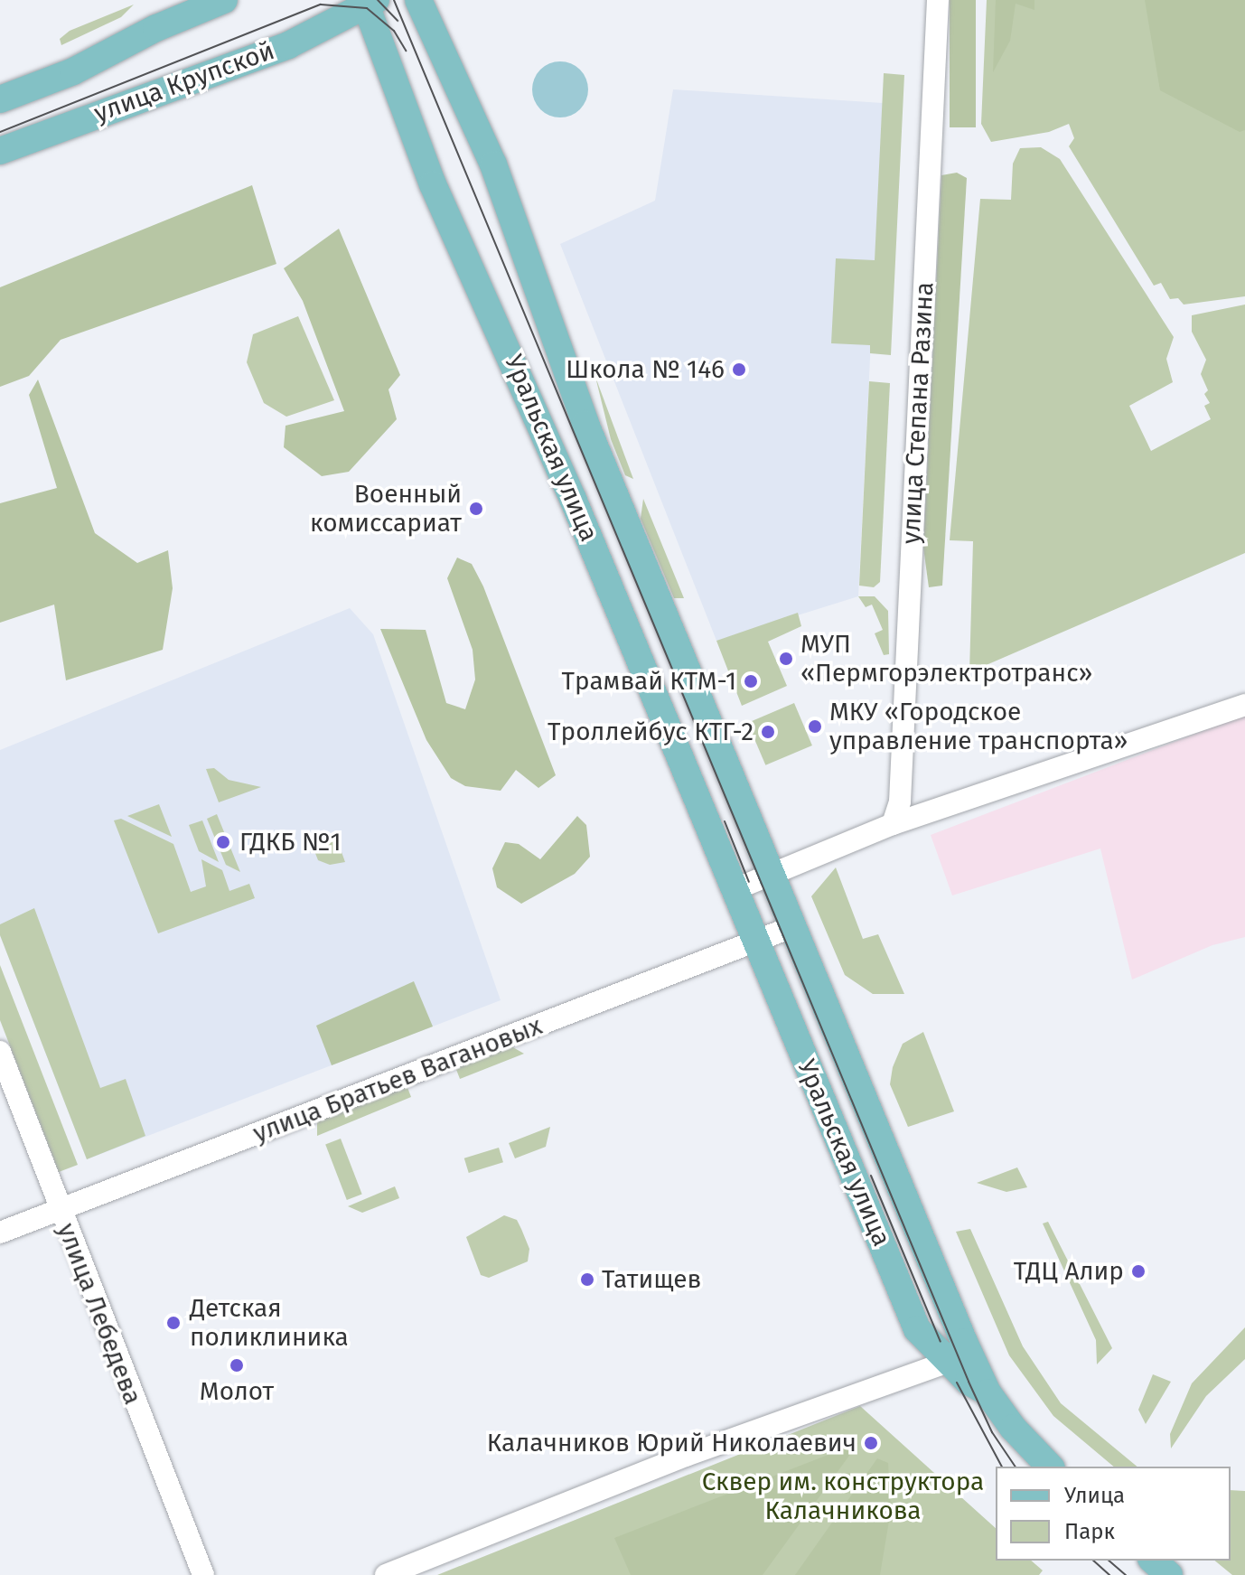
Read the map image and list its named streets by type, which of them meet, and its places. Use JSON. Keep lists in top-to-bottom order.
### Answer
{
  "streets": {
    "main road": ["улица Крупской", "Уральская улица"],
    "street": ["улица Степана Разина", "улица Братьев Вагановых", "улица Лебедева"]
  },
  "crossings": [
    ["улица Крупской", "Уральская улица"],
    ["Уральская улица", "улица Братьев Вагановых"],
    ["улица Братьев Вагановых", "улица Лебедева"]
  ],
  "parks": ["Сквер им. конструктора Калачникова"],
  "places": [
    "Школа № 146",
    "Военный комиссариат",
    "МУП «Пермгорэлектротранс»",
    "Трамвай КТМ-1",
    "МКУ «Городское управление транспорта»",
    "Троллейбус КТГ-2",
    "ГДКБ №1",
    "ТДЦ Алир",
    "Татищев",
    "Детская поликлиника",
    "Молот",
    "Калачников Юрий Николаевич"
  ],
  "legend": ["Улица", "Парк"]
}
